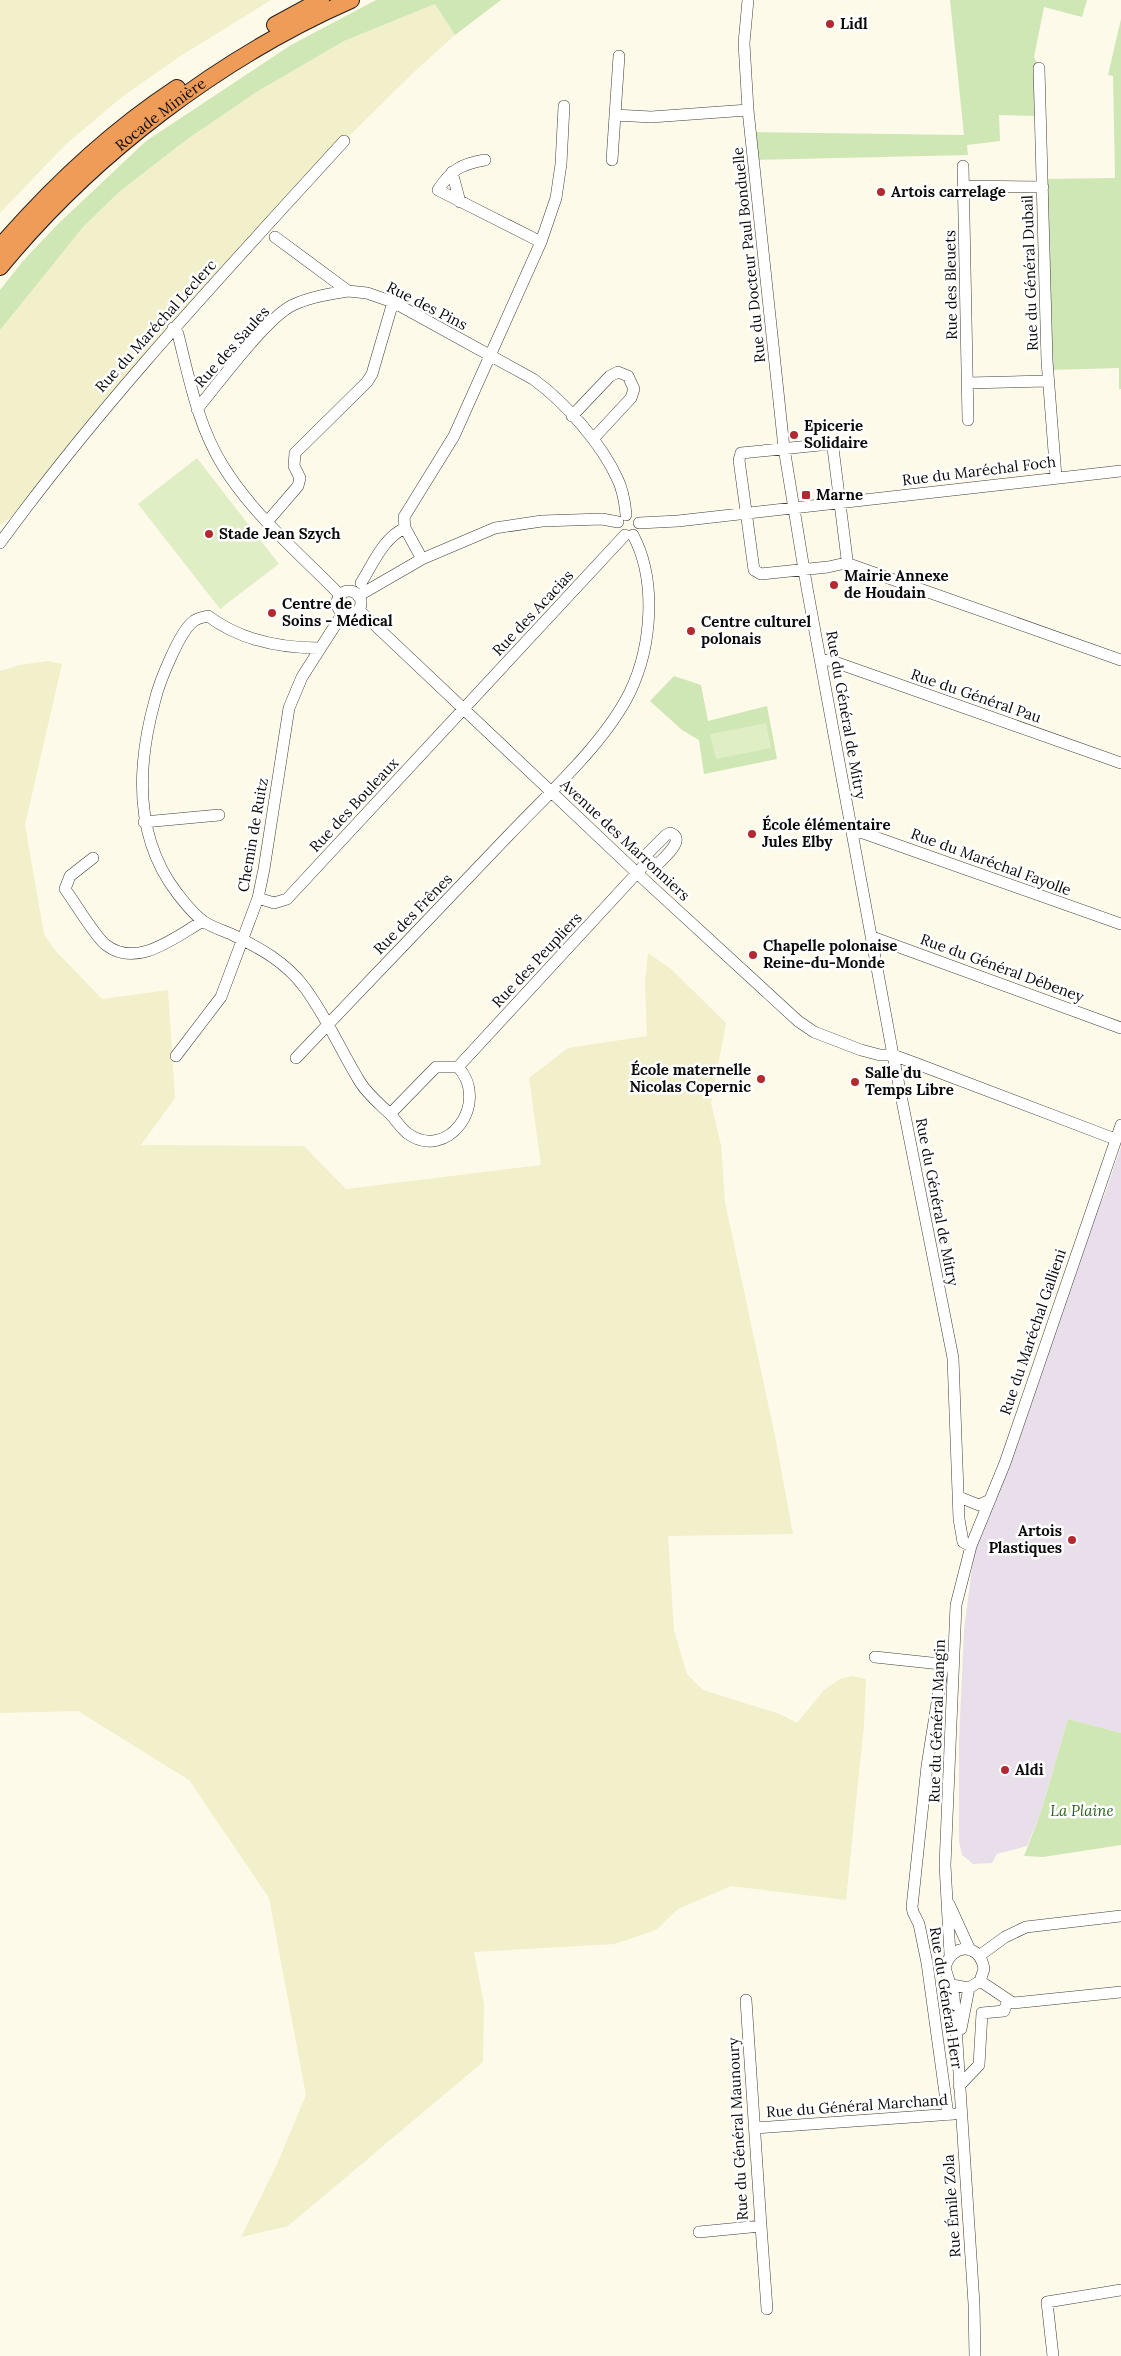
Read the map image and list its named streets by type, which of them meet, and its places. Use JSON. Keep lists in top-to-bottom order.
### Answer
{
  "streets": {
    "highway": ["Rocade Minière"],
    "street": [
      "Rue du Docteur Paul Bonduelle",
      "Rue du Général Dubail",
      "Rue des Bleuets",
      "Rue des Pins",
      "Rue du Maréchal Leclerc",
      "Rue des Saules",
      "Rue du Maréchal Foch",
      "Rue des Acacias",
      "Rue du Général Pau",
      "Rue du Général de Mitry",
      "Rue des Bouleaux",
      "Chemin de Ruitz",
      "Avenue des Marronniers",
      "Rue du Maréchal Fayolle",
      "Rue des Frênes",
      "Rue des Peupliers",
      "Rue du Général Débeney",
      "Rue du Maréchal Gallieni",
      "Rue du Général Mangin",
      "Rue du Général Herr",
      "Rue du Général Marchand",
      "Rue du Général Maunoury",
      "Rue Émile Zola"
    ]
  },
  "crossings": [
    ["Rue du Docteur Paul Bonduelle", "Rue du Maréchal Foch"],
    ["Rue du Docteur Paul Bonduelle", "Rue du Général de Mitry"],
    ["Rue du Général Dubail", "Rue du Maréchal Foch"],
    ["Rue des Pins", "Rue des Saules"],
    ["Rue des Pins", "Rue du Maréchal Foch"],
    ["Rue des Pins", "Rue des Acacias"],
    ["Rue des Pins", "Rue des Frênes"],
    ["Rue du Maréchal Foch", "Rue des Acacias"],
    ["Rue du Maréchal Foch", "Rue du Général de Mitry"],
    ["Rue du Maréchal Foch", "Rue des Frênes"],
    ["Rue des Acacias", "Rue des Bouleaux"],
    ["Rue des Acacias", "Avenue des Marronniers"],
    ["Rue des Acacias", "Rue des Frênes"],
    ["Rue du Général Pau", "Rue du Général de Mitry"],
    ["Rue du Général de Mitry", "Avenue des Marronniers"],
    ["Rue du Général de Mitry", "Rue du Maréchal Fayolle"],
    ["Rue du Général de Mitry", "Rue du Général Débeney"],
    ["Rue du Général de Mitry", "Rue du Maréchal Gallieni"],
    ["Rue du Général de Mitry", "Rue du Général Mangin"],
    ["Rue des Bouleaux", "Chemin de Ruitz"],
    ["Rue des Bouleaux", "Avenue des Marronniers"],
    ["Chemin de Ruitz", "Avenue des Marronniers"],
    ["Avenue des Marronniers", "Rue des Frênes"],
    ["Avenue des Marronniers", "Rue des Peupliers"],
    ["Avenue des Marronniers", "Rue du Maréchal Gallieni"],
    ["Rue du Maréchal Gallieni", "Rue du Général Mangin"],
    ["Rue du Général Mangin", "Rue du Général Herr"],
    ["Rue du Général Herr", "Rue du Général Marchand"],
    ["Rue du Général Marchand", "Rue du Général Maunoury"],
    ["Rue du Général Marchand", "Rue Émile Zola"]
  ],
  "parks": ["La Plaine"],
  "places": {
    "other": [
      "Lidl",
      "Artois carrelage",
      "Epicerie Solidaire",
      "Stade Jean Szych",
      "Mairie Annexe de Houdain",
      "Centre de Soins - Médical",
      "Centre culturel polonais",
      "École élémentaire Jules Elby",
      "Chapelle polonaise Reine-du-Monde",
      "École maternelle Nicolas Copernic",
      "Salle du Temps Libre",
      "Artois Plastiques",
      "Aldi"
    ],
    "transit": ["Marne"]
  }
}
